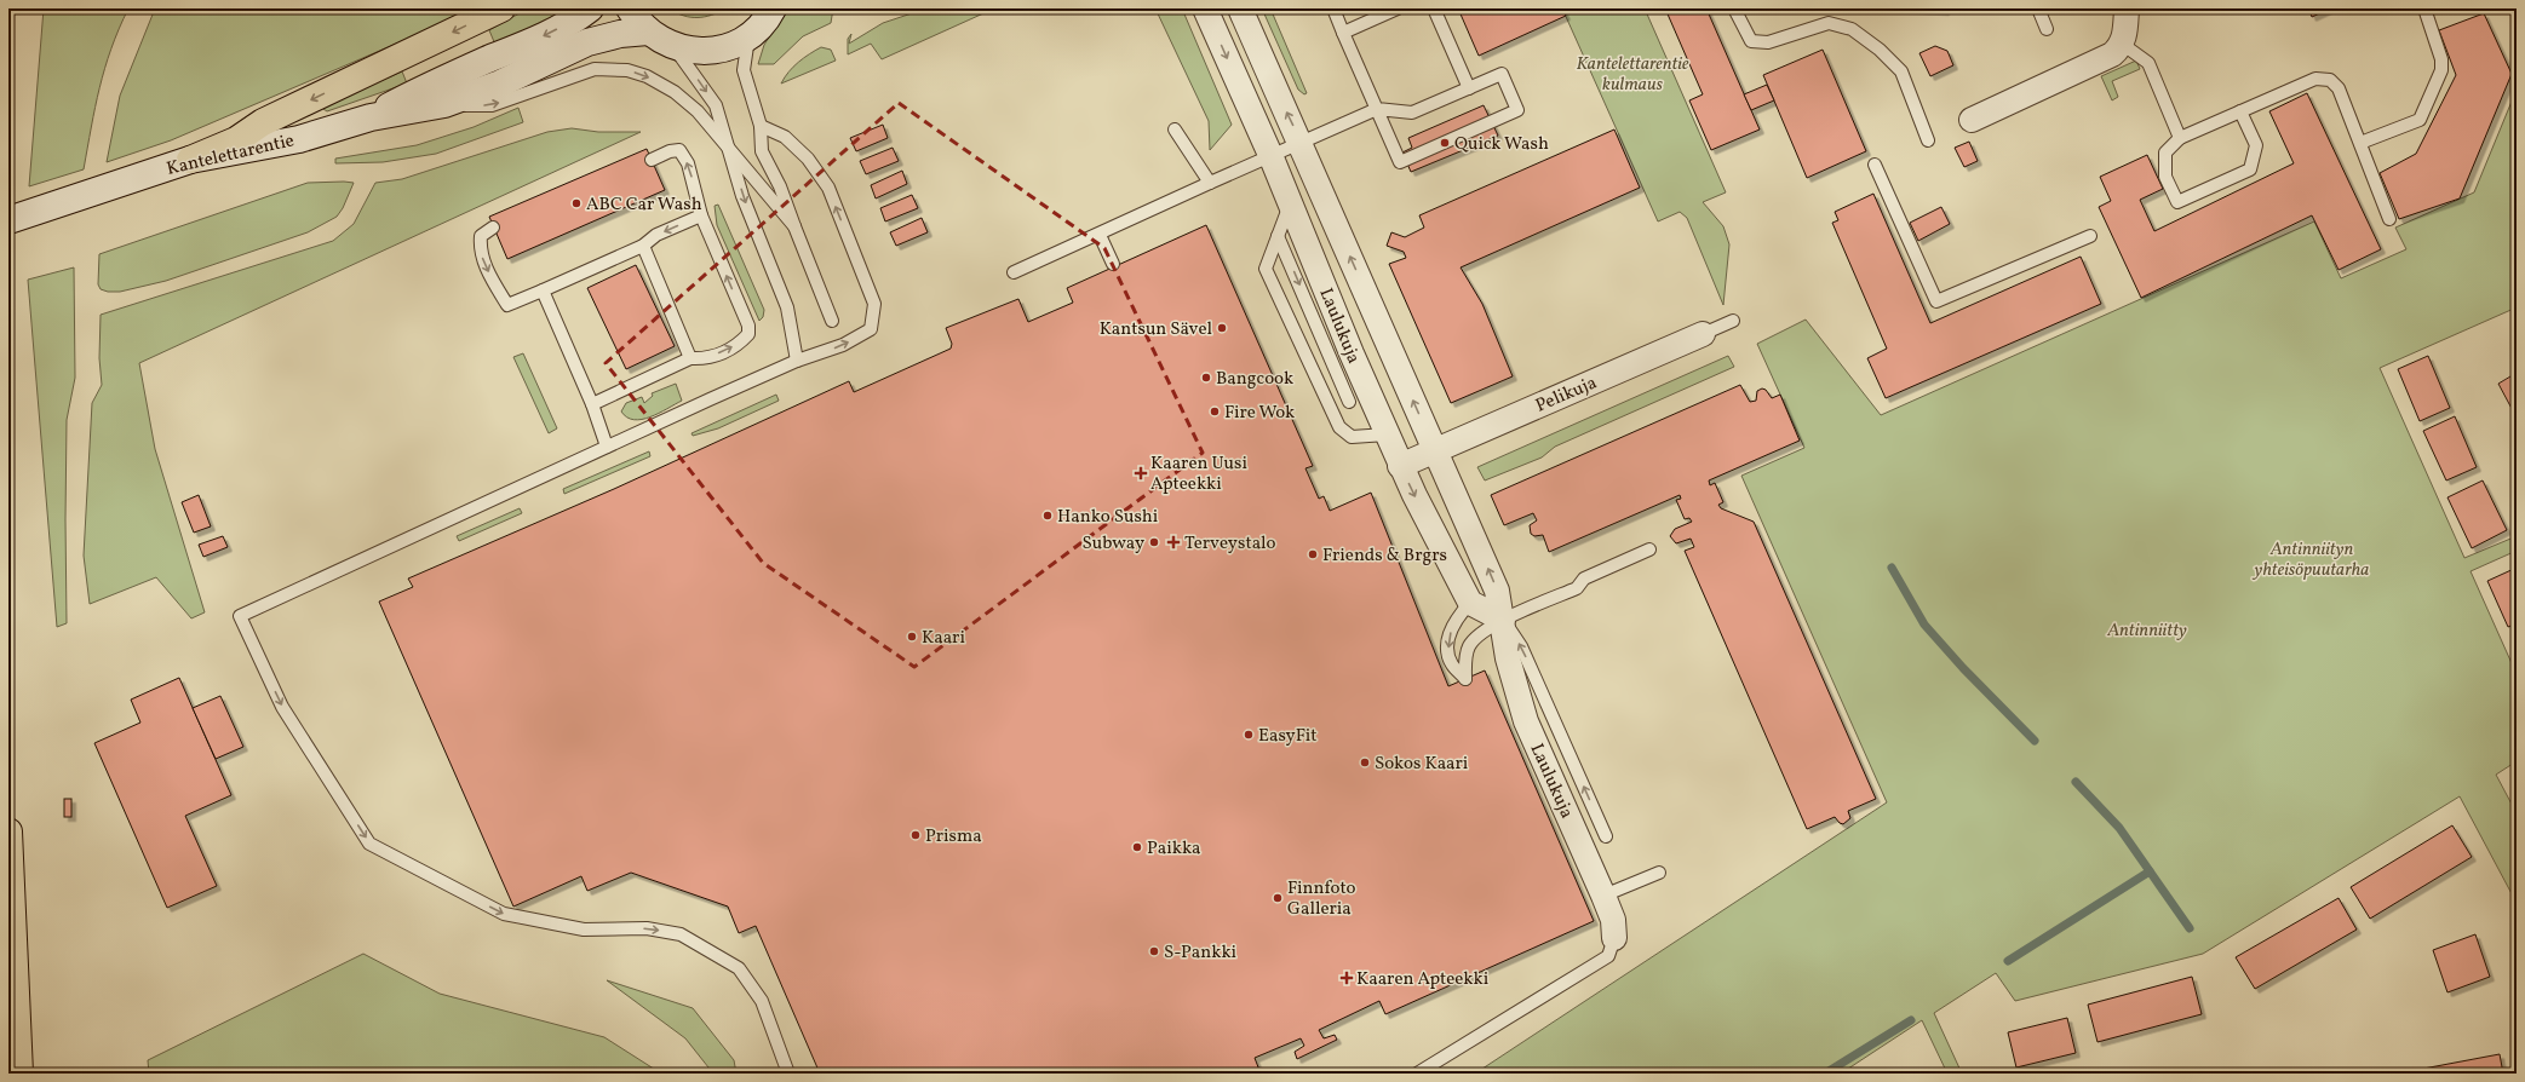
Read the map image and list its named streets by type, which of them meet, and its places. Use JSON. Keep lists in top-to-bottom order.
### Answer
{
  "streets": {
    "main road": ["Kantelettarentie"],
    "street": ["Laulukuja", "Pelikuja"]
  },
  "crossings": [
    ["Laulukuja", "Pelikuja"]
  ],
  "parks": ["Kantelettarentie kulmaus", "Antinniityn yhteisöpuutarha", "Antinniitty"],
  "places": {
    "other": [
      "Quick Wash",
      "ABC Car Wash",
      "Kantsun Sävel",
      "Bangcook",
      "Fire Wok",
      "Hanko Sushi",
      "Subway",
      "Friends & Brgrs",
      "Kaari",
      "EasyFit",
      "Sokos Kaari",
      "Prisma",
      "Paikka",
      "Finnfoto Galleria",
      "S-Pankki"
    ],
    "health": ["Kaaren Uusi Apteekki", "Terveystalo", "Kaaren Apteekki"]
  }
}
